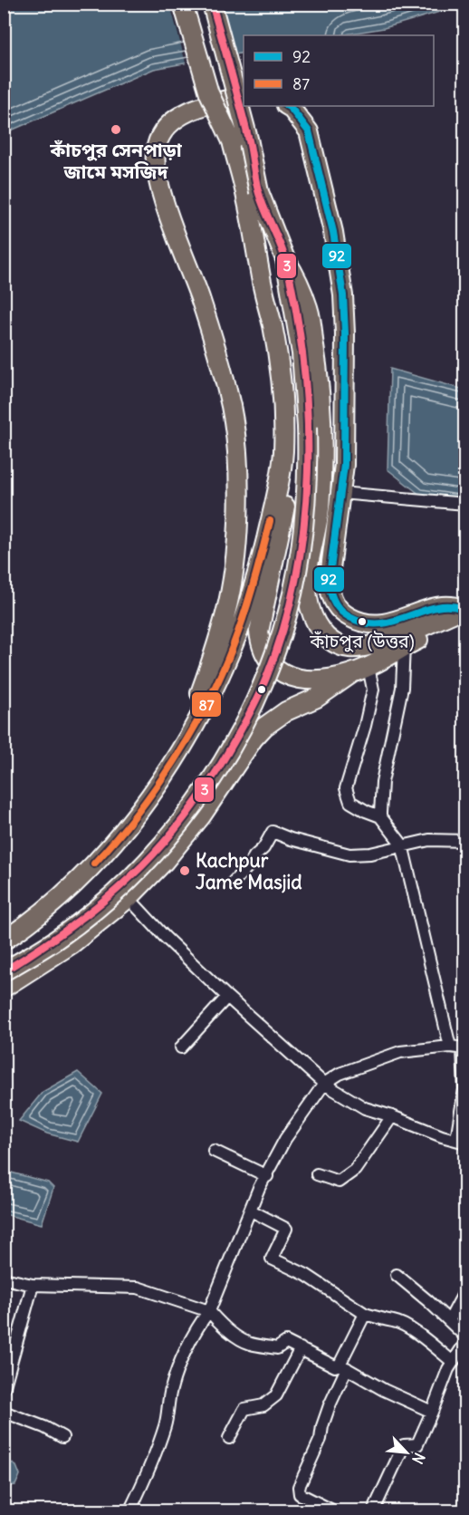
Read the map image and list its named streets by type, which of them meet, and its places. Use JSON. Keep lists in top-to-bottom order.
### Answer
{
  "places": ["কাঁচপুর সেনপাড়া জামে মসজিদ", "কাঁচপুর (উত্তর)", "Kachpur Jame Masjid"],
  "lines": ["transit line 3", "transit line 92", "transit line 87"],
  "legend": ["92", "87"],
  "north": "bottom right"
}
